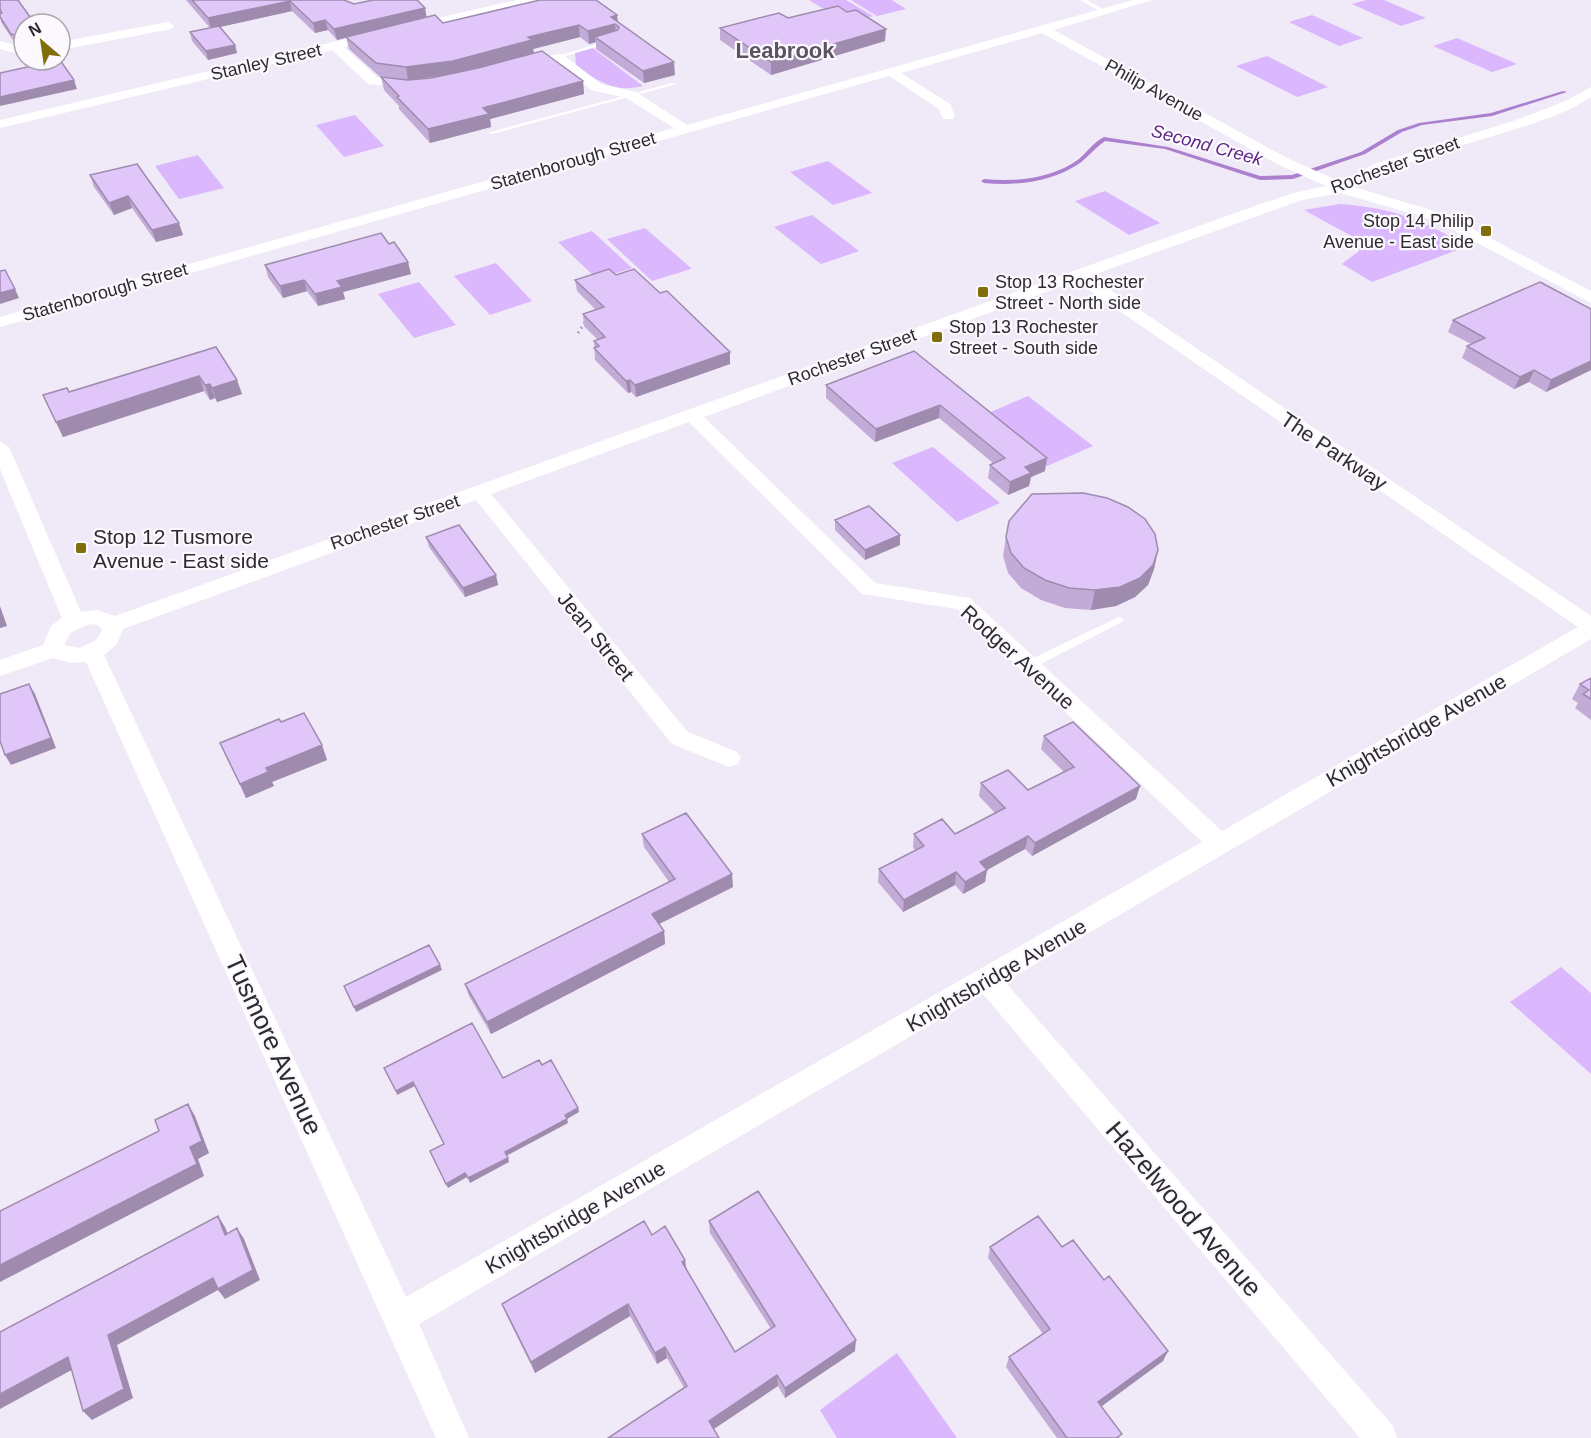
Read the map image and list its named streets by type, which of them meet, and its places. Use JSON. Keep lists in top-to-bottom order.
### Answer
{
  "streets": {
    "street": [
      "Stanley Street",
      "Philip Avenue",
      "Statenborough Street",
      "Rochester Street",
      "The Parkway",
      "Jean Street",
      "Rodger Avenue",
      "Knightsbridge Avenue",
      "Tusmore Avenue",
      "Hazelwood Avenue"
    ]
  },
  "crossings": [
    ["Philip Avenue", "Statenborough Street"],
    ["Philip Avenue", "Rochester Street"],
    ["Rochester Street", "The Parkway"],
    ["Rochester Street", "Jean Street"],
    ["Rochester Street", "Rodger Avenue"],
    ["The Parkway", "Knightsbridge Avenue"],
    ["Rodger Avenue", "Knightsbridge Avenue"],
    ["Knightsbridge Avenue", "Tusmore Avenue"],
    ["Knightsbridge Avenue", "Hazelwood Avenue"]
  ],
  "districts": ["Leabrook"],
  "water": ["Second Creek"],
  "places": {
    "transit": [
      "Stop 14 Philip Avenue - East side",
      "Stop 13 Rochester Street - North side",
      "Stop 13 Rochester Street - South side",
      "Stop 12 Tusmore Avenue - East side"
    ]
  },
  "north": "top left"
}
